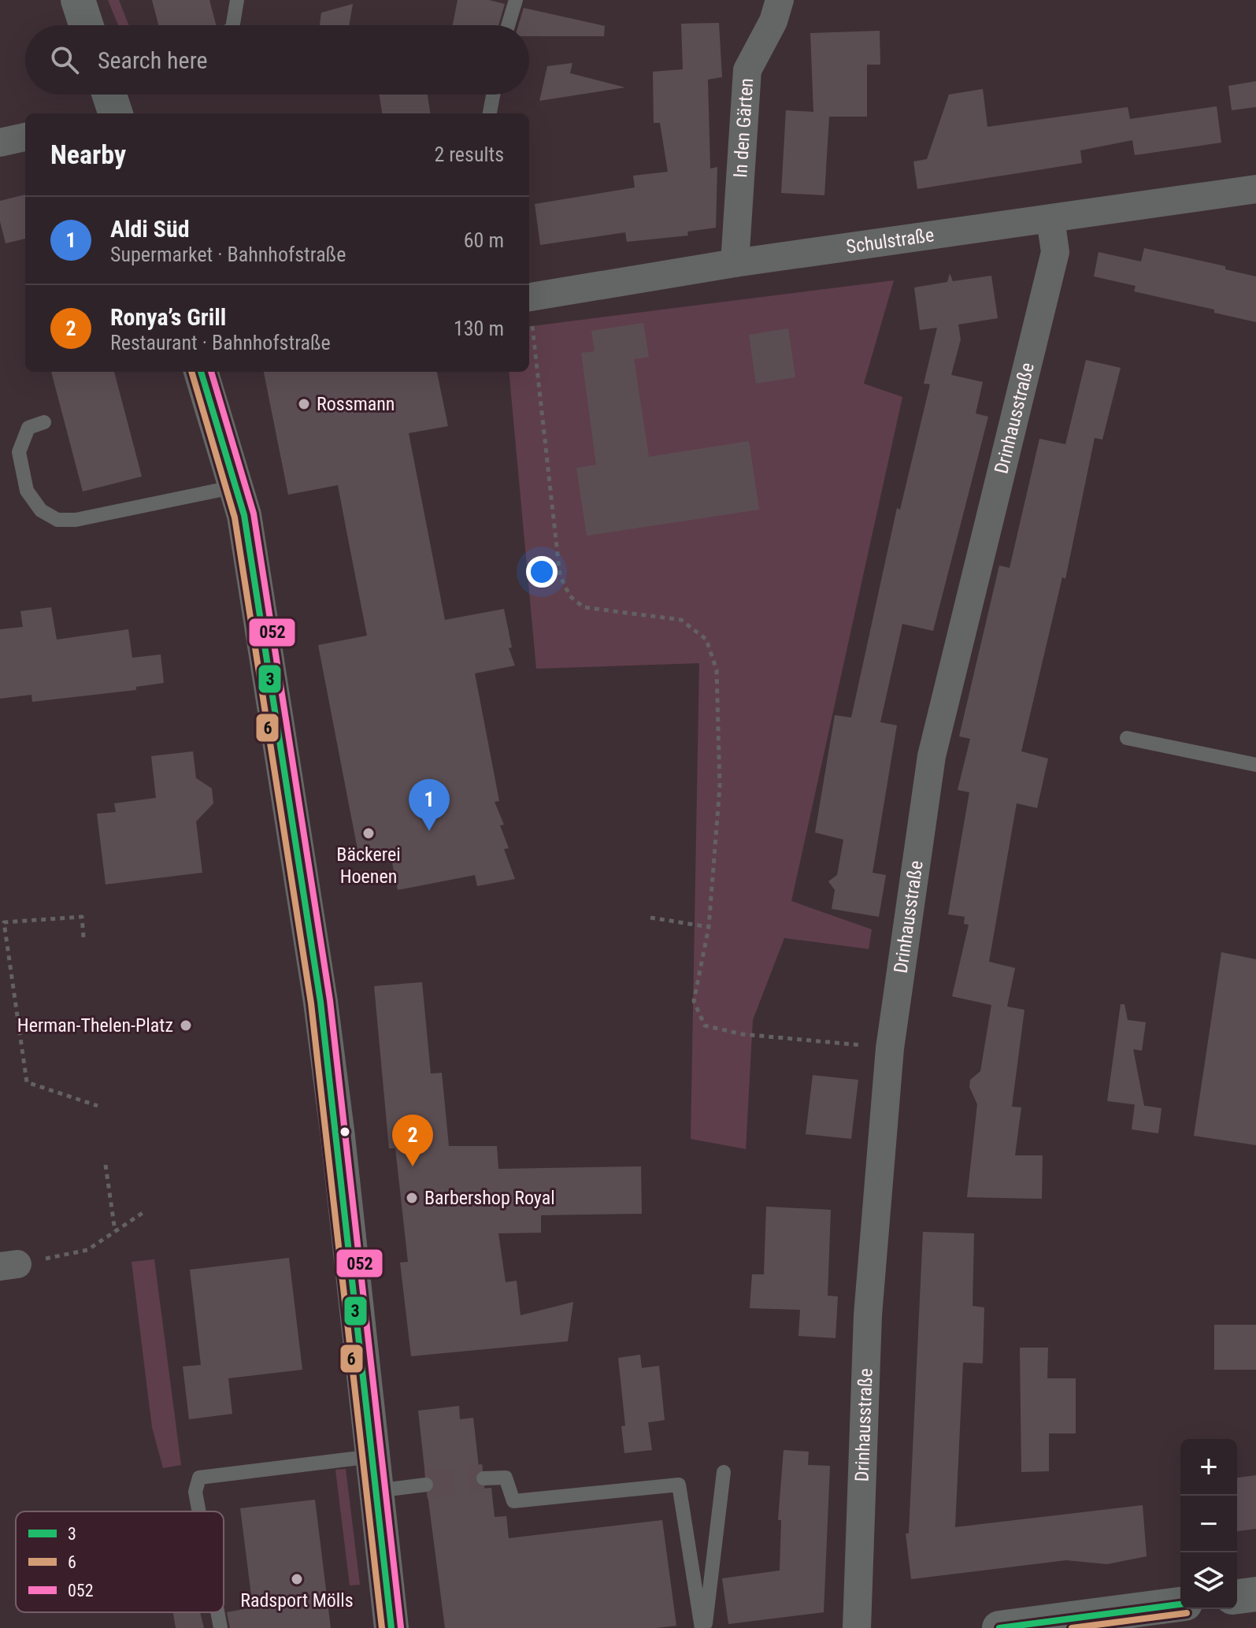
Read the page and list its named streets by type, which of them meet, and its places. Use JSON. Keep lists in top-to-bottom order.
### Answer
{
  "streets": {
    "street": ["In den Gärten", "Schulstraße", "Drinhausstraße"]
  },
  "crossings": [
    ["In den Gärten", "Schulstraße"],
    ["Schulstraße", "Drinhausstraße"]
  ],
  "places": [
    "Rossmann",
    "Bäckerei Hoenen",
    "Herman-Thelen-Platz",
    "Barbershop Royal",
    "Radsport Mölls"
  ],
  "lines": ["transit line 3", "transit line 6", "transit line 052"],
  "legend": ["3", "6", "052"],
  "page": {
    "search": "Search here",
    "heading": ["Nearby", "2 results"],
    "list": [
      {
        "mark": "1",
        "name": "Aldi Süd",
        "note": "Supermarket · Bahnhofstraße",
        "value": "60 m"
      },
      {
        "mark": "2",
        "name": "Ronya’s Grill",
        "note": "Restaurant · Bahnhofstraße",
        "value": "130 m"
      }
    ],
    "pins": ["1", "2"],
    "map_buttons": ["+", "−"]
  }
}
